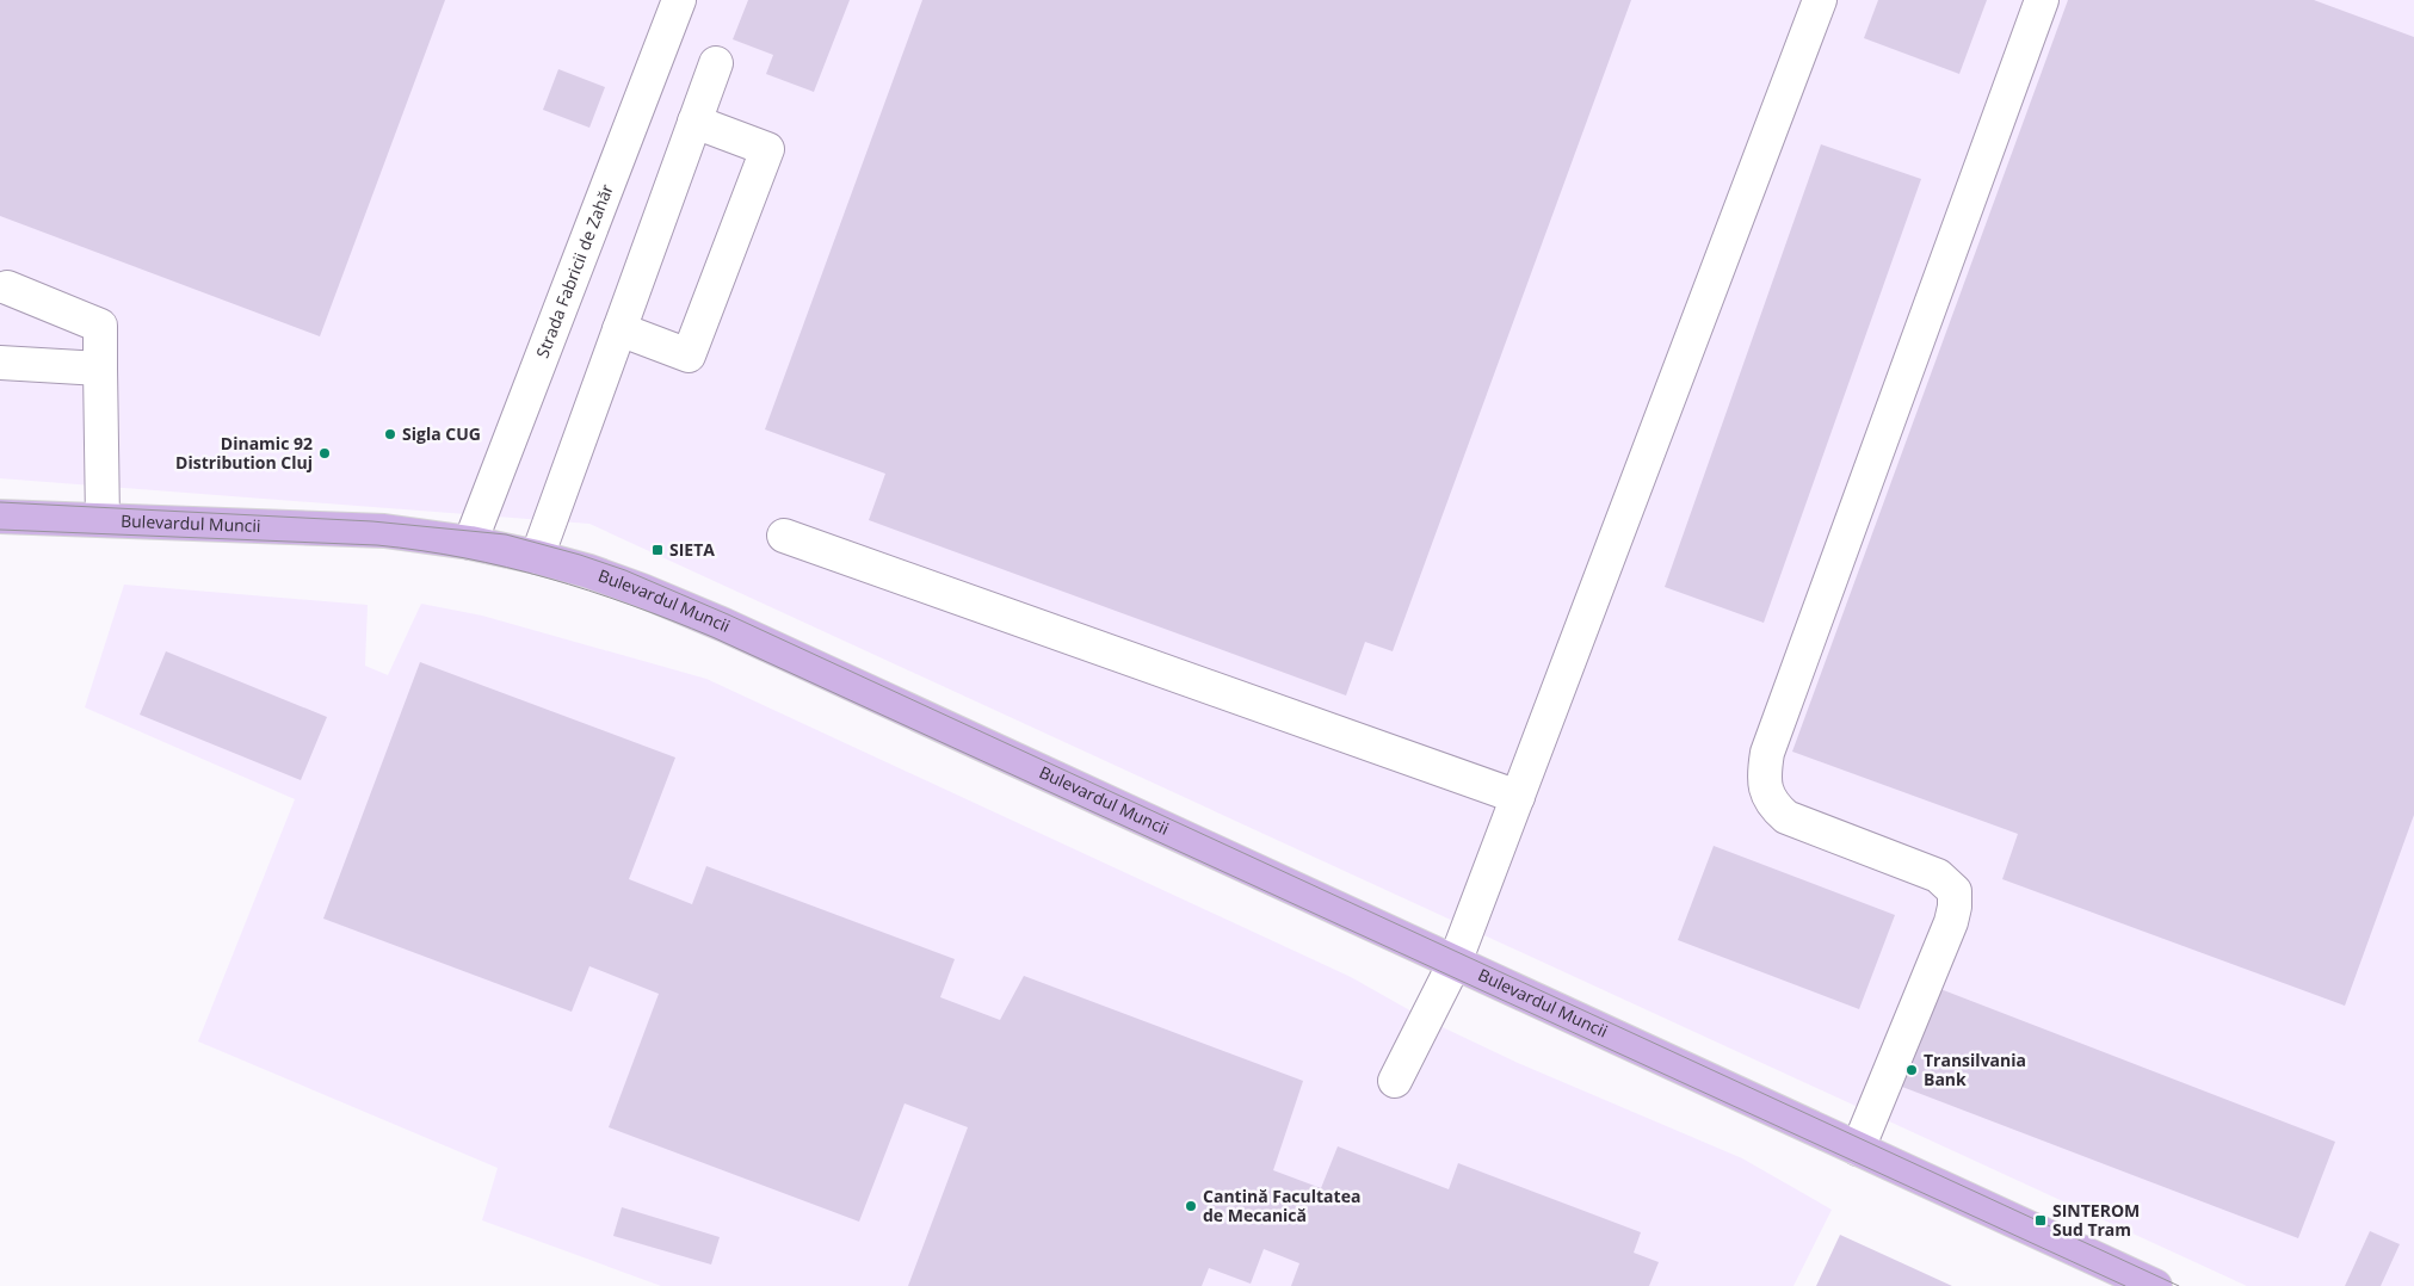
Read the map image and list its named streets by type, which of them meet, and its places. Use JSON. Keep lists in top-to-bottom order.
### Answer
{
  "streets": {
    "main road": ["Bulevardul Muncii"],
    "lane": ["Strada Fabricii de Zahăr"]
  },
  "crossings": [
    ["Strada Fabricii de Zahăr", "Bulevardul Muncii"]
  ],
  "places": {
    "other": [
      "Sigla CUG",
      "Dinamic 92 Distribution Cluj",
      "Transilvania Bank",
      "Cantină Facultatea de Mecanică"
    ],
    "transit": ["SIETA", "SINTEROM Sud Tram"]
  }
}
